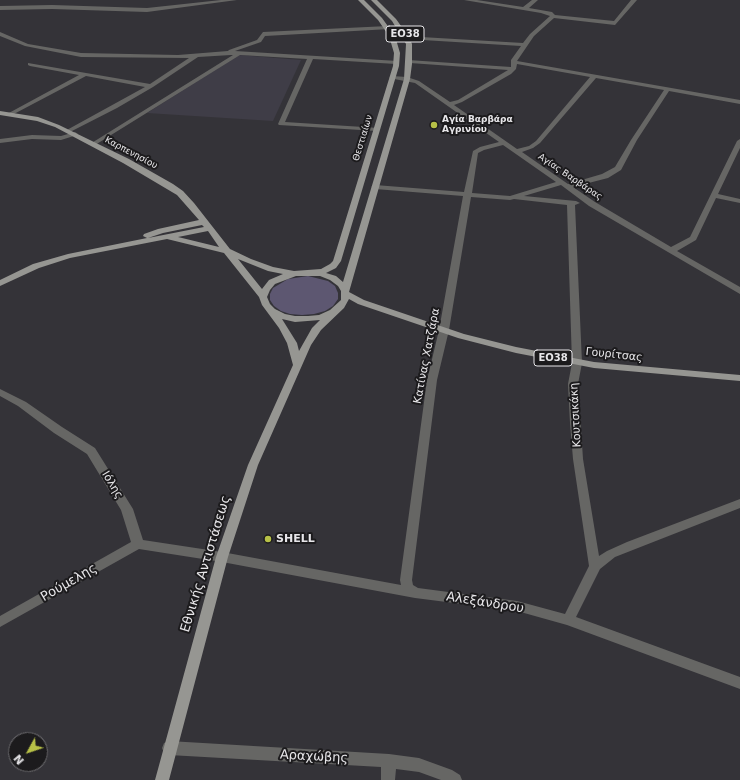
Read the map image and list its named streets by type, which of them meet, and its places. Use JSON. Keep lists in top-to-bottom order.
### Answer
{
  "streets": {
    "main road": [
      "ΕΟ38",
      "Θεστιαίων",
      "Καρπενησίου",
      "Γουρίτσας",
      "Εθνικής Αντιστάσεως"
    ],
    "street": [
      "Αγίας Βαρβάρας",
      "Κατίνας Χατζάρα",
      "Κουτσικάκη",
      "Ιόλης",
      "Ρούμελης",
      "Αλεξάνδρου",
      "Αραχώβης"
    ]
  },
  "crossings": [
    ["ΕΟ38", "Θεστιαίων"],
    ["ΕΟ38", "Καρπενησίου"],
    ["ΕΟ38", "Αγίας Βαρβάρας"],
    ["ΕΟ38", "Γουρίτσας"],
    ["ΕΟ38", "Εθνικής Αντιστάσεως"],
    ["Θεστιαίων", "Καρπενησίου"],
    ["Θεστιαίων", "Αγίας Βαρβάρας"],
    ["Θεστιαίων", "Γουρίτσας"],
    ["Θεστιαίων", "Εθνικής Αντιστάσεως"],
    ["Καρπενησίου", "Γουρίτσας"],
    ["Καρπενησίου", "Εθνικής Αντιστάσεως"],
    ["Αγίας Βαρβάρας", "Κατίνας Χατζάρα"],
    ["Γουρίτσας", "Κατίνας Χατζάρα"],
    ["Γουρίτσας", "Κουτσικάκη"],
    ["Γουρίτσας", "Εθνικής Αντιστάσεως"],
    ["Κατίνας Χατζάρα", "Αλεξάνδρου"],
    ["Ιόλης", "Ρούμελης"],
    ["Εθνικής Αντιστάσεως", "Αλεξάνδρου"],
    ["Εθνικής Αντιστάσεως", "Αραχώβης"]
  ],
  "places": ["Αγία Βαρβάρα Αγρινίου", "SHELL"],
  "north": "bottom left"
}
